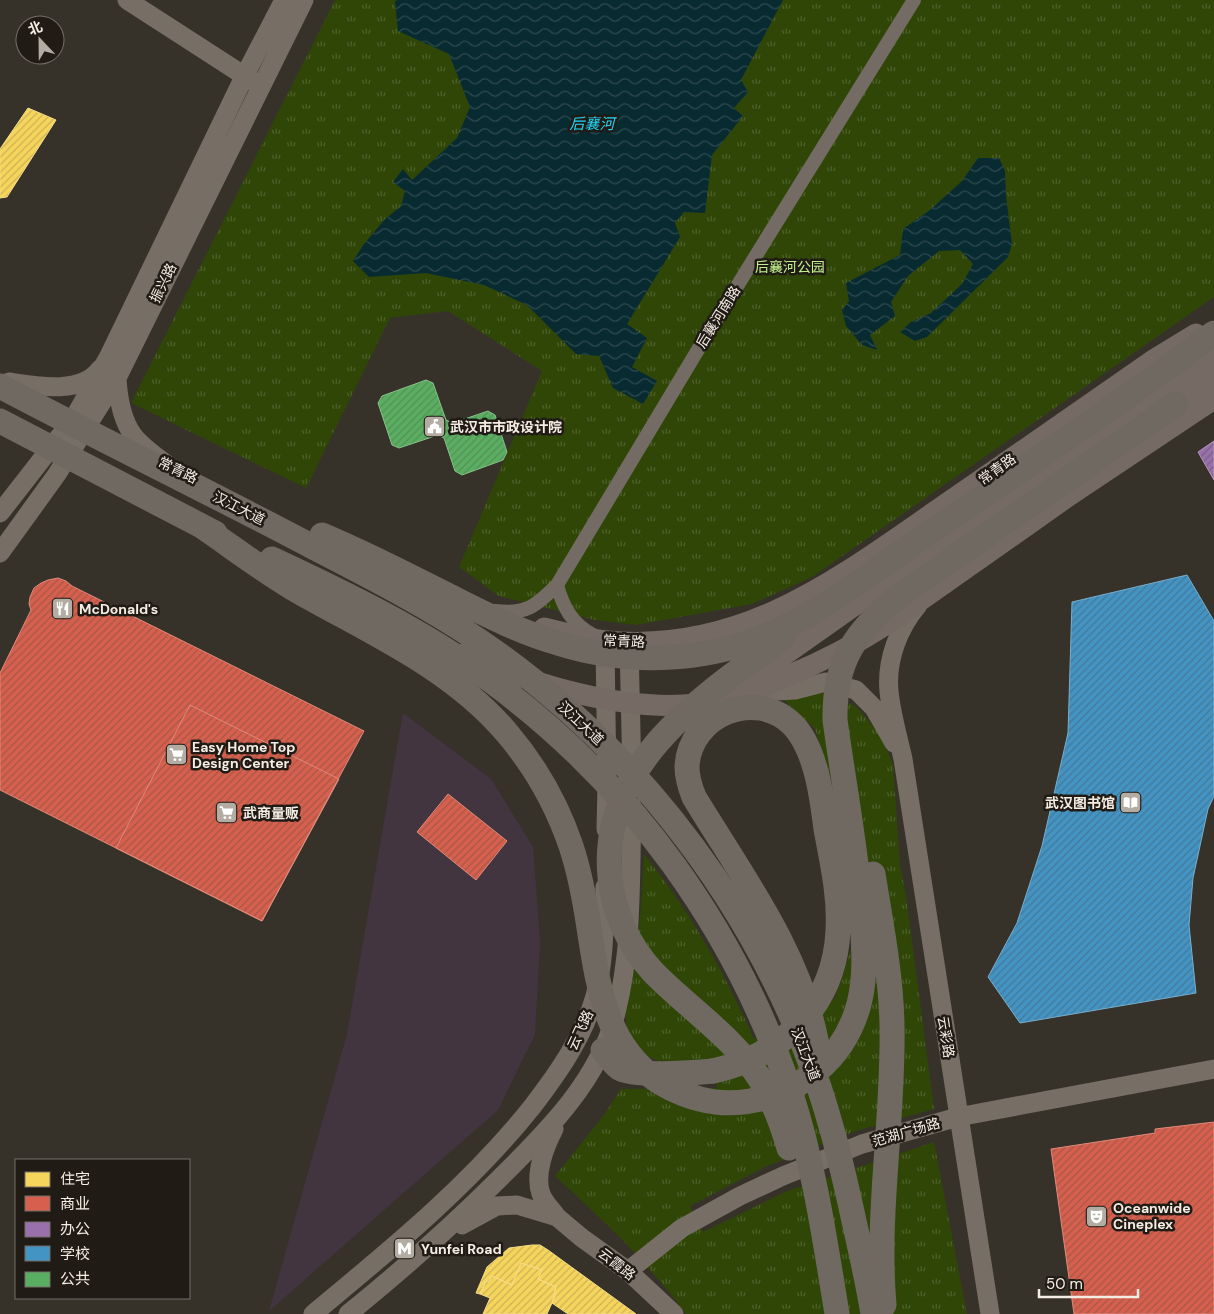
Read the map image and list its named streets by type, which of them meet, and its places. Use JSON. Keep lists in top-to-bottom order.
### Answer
{
  "streets": {
    "highway": ["汉江大道"],
    "main road": ["常青路"],
    "street": [
      "振兴路",
      "后襄河南路",
      "云飞路",
      "云彩路",
      "范湖广场路",
      "云霞路"
    ]
  },
  "crossings": [
    ["振兴路", "常青路"],
    ["振兴路", "汉江大道"],
    ["后襄河南路", "常青路"],
    ["常青路", "汉江大道"],
    ["常青路", "云飞路"],
    ["云彩路", "范湖广场路"],
    ["范湖广场路", "云霞路"]
  ],
  "water": ["后襄河"],
  "parks": ["后襄河公园"],
  "places": {
    "public building": ["武汉市市政设计院"],
    "restaurant": ["McDonald's"],
    "supermarket": ["Easy Home Top Design Center", "武商量贩"],
    "library": ["武汉图书馆"],
    "theatre": ["Oceanwide Cineplex"],
    "metro station": ["Yunfei Road"]
  },
  "legend": [
    "住宅",
    "商业",
    "办公",
    "学校",
    "公共"
  ],
  "scale_bar": "50 m",
  "north": "top"
}
